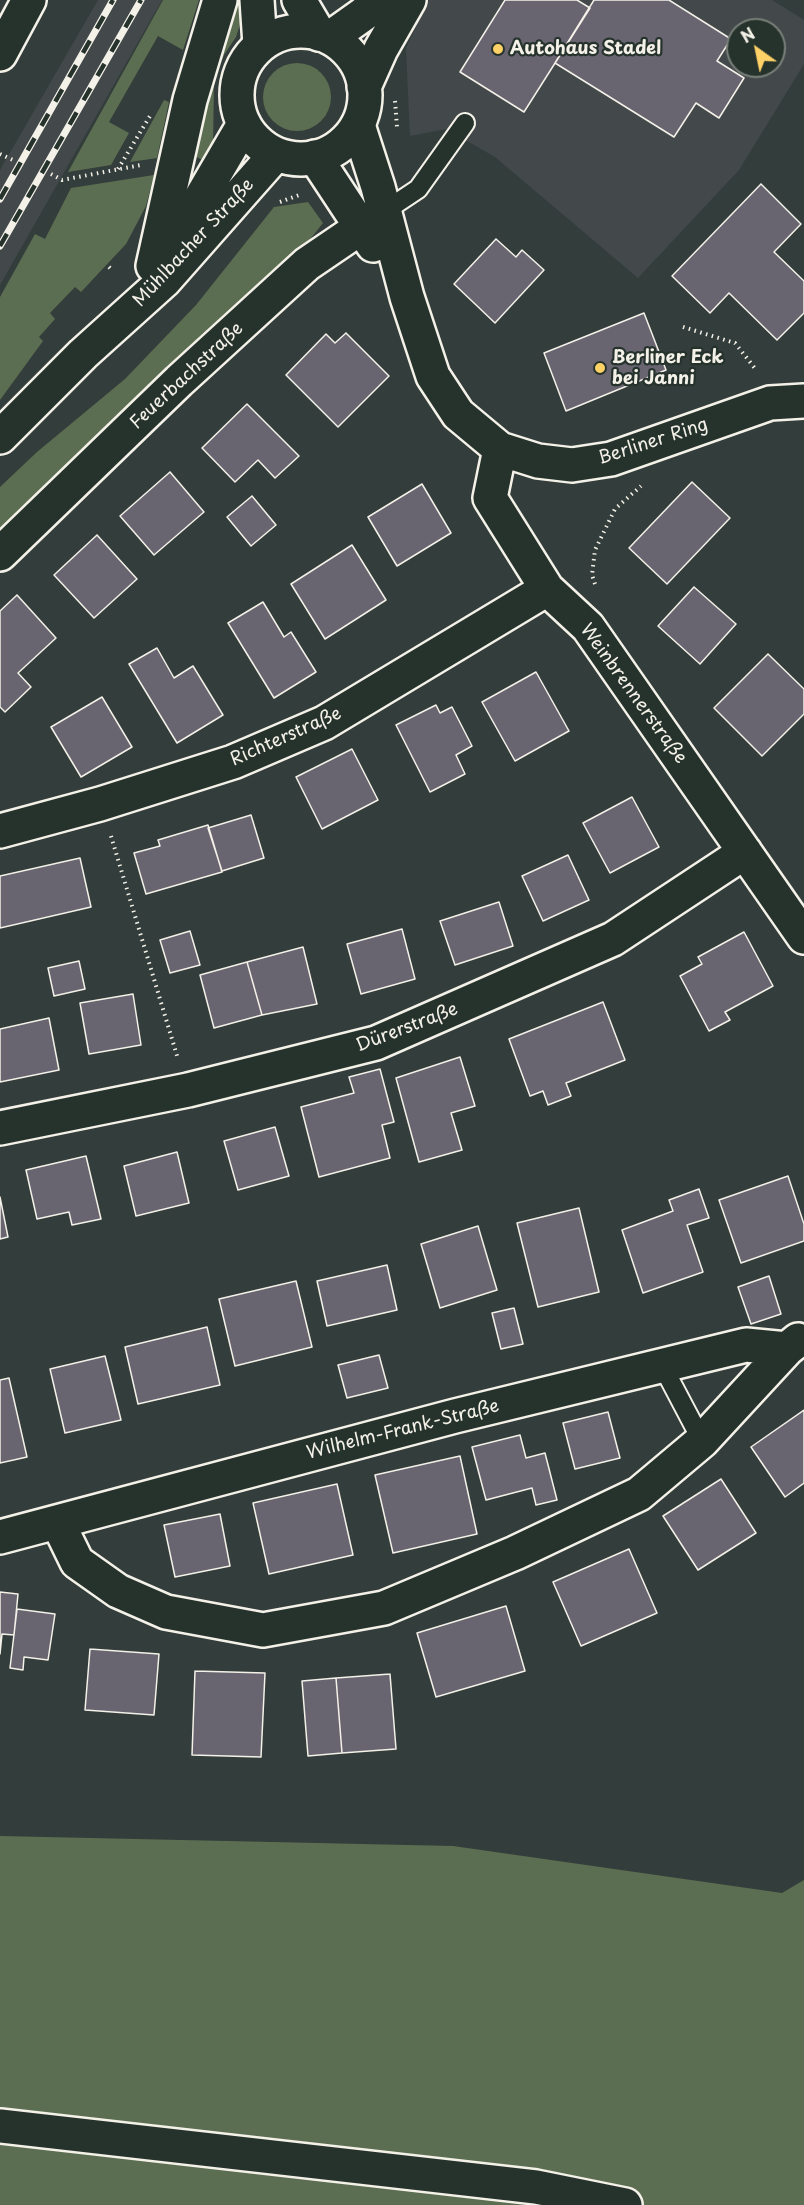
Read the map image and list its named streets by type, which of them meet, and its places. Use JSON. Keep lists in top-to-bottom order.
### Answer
{
  "streets": {
    "street": [
      "Mühlbacher Straße",
      "Feuerbachstraße",
      "Berliner Ring",
      "Weinbrennerstraße",
      "Richterstraße",
      "Dürerstraße",
      "Wilhelm-Frank-Straße"
    ]
  },
  "crossings": [
    ["Berliner Ring", "Weinbrennerstraße"],
    ["Weinbrennerstraße", "Richterstraße"],
    ["Weinbrennerstraße", "Dürerstraße"]
  ],
  "places": ["Autohaus Stadel", "Berliner Eck bei Janni"],
  "north": "top left"
}
